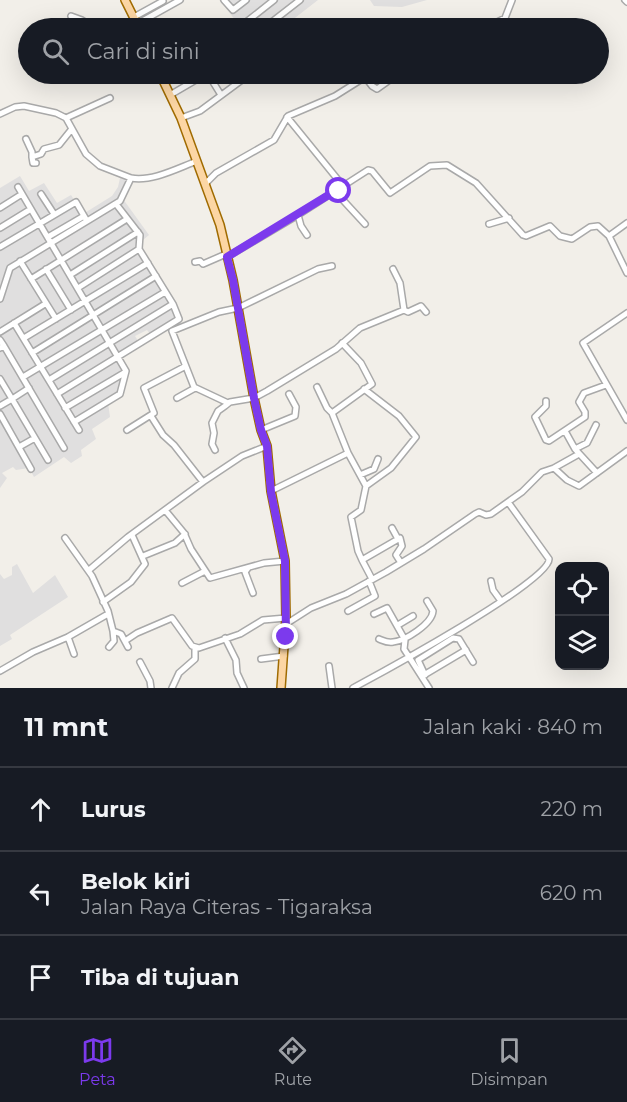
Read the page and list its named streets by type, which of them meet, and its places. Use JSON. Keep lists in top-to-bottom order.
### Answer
{
  "page": {
    "search": "Cari di sini",
    "heading": ["11 mnt", "Jalan kaki · 840 m"],
    "list": [
      ["Lurus", "220 m"],
      ["Belok kiri", "Jalan Raya Citeras - Tigaraksa", "620 m"],
      "Tiba di tujuan"
    ],
    "nav": ["Peta", "Rute", "Disimpan"]
  }
}
